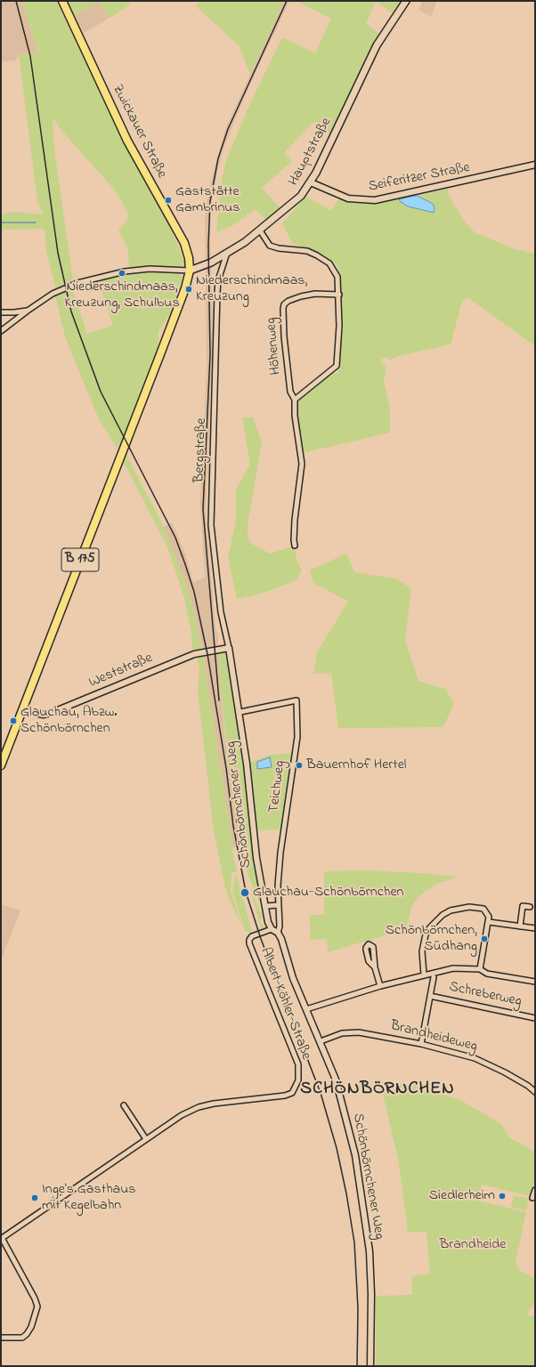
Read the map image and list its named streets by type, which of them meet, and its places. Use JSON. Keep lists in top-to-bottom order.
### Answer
{
  "streets": {
    "main road": ["Zwickauer Straße", "Hauptstraße", "B 175"],
    "street": [
      "Seiferitzer Straße",
      "Höhenweg",
      "Bergstraße",
      "Weststraße",
      "Teichweg",
      "Schönbörnchener Weg",
      "Schreberweg",
      "Albert-Köhler-Straße",
      "Brandheideweg"
    ]
  },
  "crossings": [
    ["Zwickauer Straße", "Hauptstraße"],
    ["Zwickauer Straße", "B 175"],
    ["Zwickauer Straße", "Weststraße"],
    ["Hauptstraße", "Seiferitzer Straße"],
    ["Hauptstraße", "Bergstraße"],
    ["Bergstraße", "Weststraße"],
    ["Bergstraße", "Schönbörnchener Weg"],
    ["B 175", "Weststraße"],
    ["Weststraße", "Schönbörnchener Weg"],
    ["Teichweg", "Schönbörnchener Weg"],
    ["Schönbörnchener Weg", "Albert-Köhler-Straße"],
    ["Schönbörnchener Weg", "Brandheideweg"]
  ],
  "districts": ["SCHÖNBÖRNCHEN"],
  "parks": ["Brandheide"],
  "places": [
    "Gaststätte Gambrinus",
    "Niederschindmaas, Kreuzung, Schulbus",
    "Niederschindmaas, Kreuzung",
    "Glauchau, Abzw. Schönbörnchen",
    "Bauernhof Hertel",
    "Glauchau-Schönbörnchen",
    "Schönbörnchen, Südhang",
    "Siedlerheim",
    "Inge's Gasthaus mit Kegelbahn"
  ]
}
